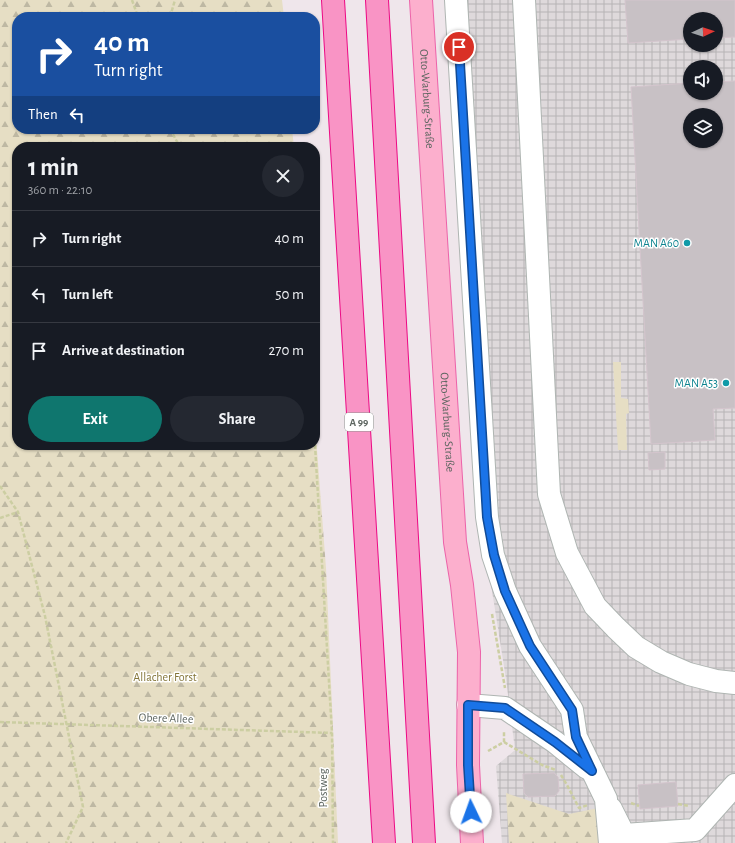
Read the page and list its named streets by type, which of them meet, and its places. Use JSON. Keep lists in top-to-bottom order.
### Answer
{
  "streets": {
    "highway": ["A 99"],
    "main road": ["Otto-Warburg-Straße"],
    "path": ["Obere Allee", "Postweg"]
  },
  "crossings": [
    ["Obere Allee", "Postweg"]
  ],
  "parks": ["Allacher Forst"],
  "places": ["MAN A60", "MAN A53"],
  "north": "right",
  "page": {
    "turn": ["40 m", "Turn right"],
    "then": "Then",
    "heading": ["1 min", "360 m · 22:10"],
    "list": [
      {
        "name": "Turn right",
        "value": "40 m"
      },
      {
        "name": "Turn left",
        "value": "50 m"
      },
      {
        "name": "Arrive at destination",
        "value": "270 m"
      }
    ],
    "buttons": ["Exit", "Share"]
  }
}
